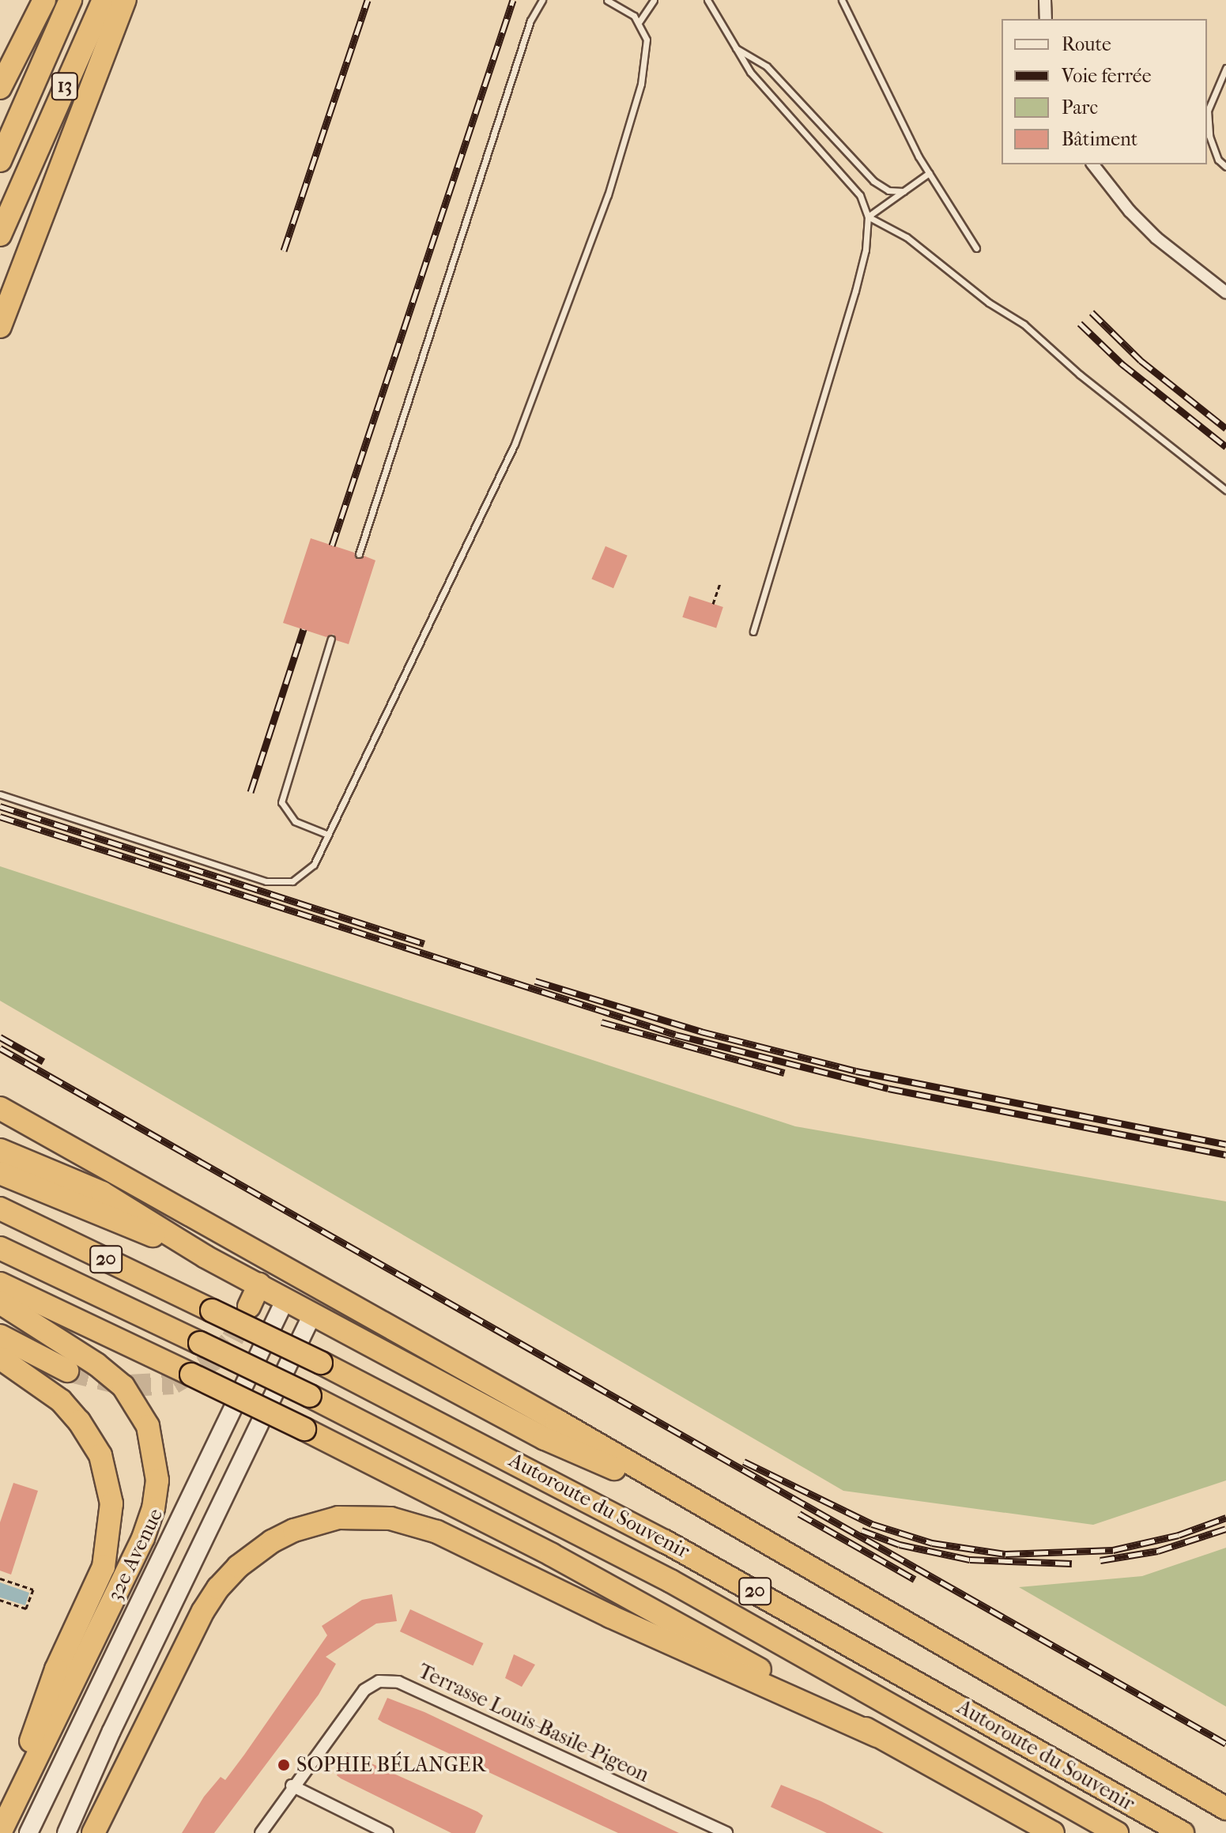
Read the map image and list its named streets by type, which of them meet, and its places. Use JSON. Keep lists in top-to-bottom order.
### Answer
{
  "streets": {
    "highway": ["13", "20", "Autoroute du Souvenir"],
    "main road": ["32e Avenue"],
    "street": ["Terrasse Louis-Basile-Pigeon"]
  },
  "places": ["SOPHIE BÉLANGER"],
  "legend": [
    "Route",
    "Voie ferrée",
    "Parc",
    "Bâtiment"
  ]
}
